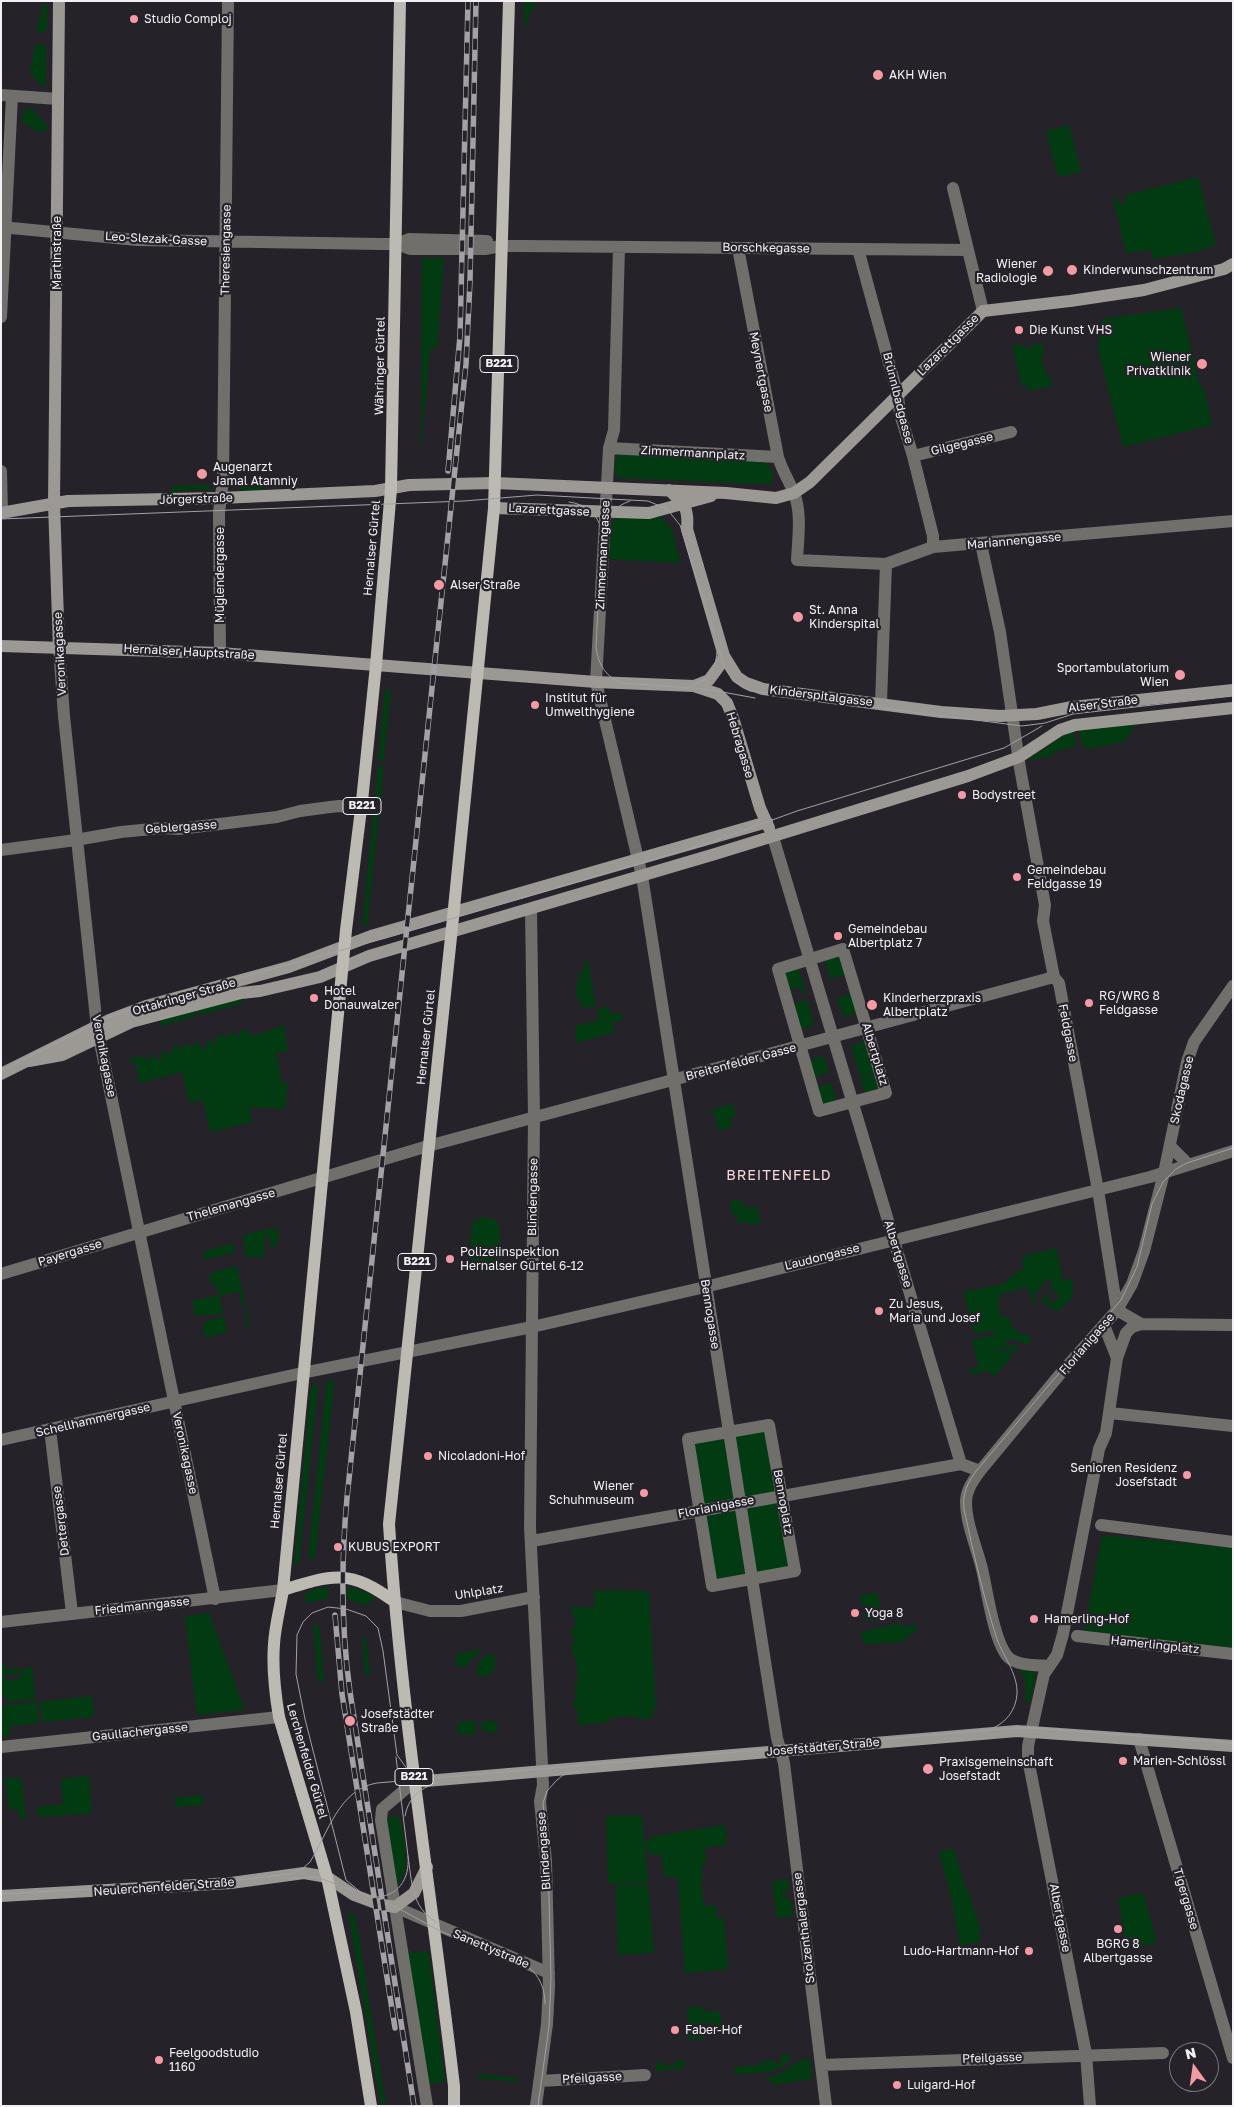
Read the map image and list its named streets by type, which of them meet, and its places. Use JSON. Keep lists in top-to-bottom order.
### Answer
{
  "streets": {
    "main road": [
      "Martinstraße",
      "Lazarettgasse",
      "B221",
      "Währinger Gürtel",
      "Jörgerstraße",
      "Hernalser Gürtel",
      "Hernalser Hauptstraße",
      "Veronikagasse",
      "Kinderspitalgasse",
      "Alser Straße",
      "Hebragasse",
      "Ottakringer Straße",
      "Josefstädter Straße",
      "Lerchenfelder Gürtel",
      "Neulerchenfelder Straße"
    ],
    "street": [
      "Leo-Slezak-Gasse",
      "Borschkegasse",
      "Theresiengasse",
      "Meynertgasse",
      "Brünnlbadgasse",
      "Gilgegasse",
      "Zimmermannplatz",
      "Mariannengasse",
      "Zimmermanngasse",
      "Müglendergasse",
      "Geblergasse",
      "Feldgasse",
      "Albertplatz",
      "Breitenfelder Gasse",
      "Skodagasse",
      "Blindengasse",
      "Thelemangasse",
      "Payergasse",
      "Albertgasse",
      "Laudongasse",
      "Bennogasse",
      "Florianigasse",
      "Schellhammergasse",
      "Bennoplatz",
      "Dettergasse",
      "Uhlplatz",
      "Friedmanngasse",
      "Hamerlingplatz",
      "Gaullachergasse",
      "Tigergasse",
      "Stolzenthalergasse",
      "Sanettystraße",
      "Pfeilgasse"
    ]
  },
  "crossings": [
    ["Leo-Slezak-Gasse", "Theresiengasse"],
    ["Leo-Slezak-Gasse", "Martinstraße"],
    ["Leo-Slezak-Gasse", "Währinger Gürtel"],
    ["Borschkegasse", "B221"],
    ["Borschkegasse", "Meynertgasse"],
    ["Borschkegasse", "Brünnlbadgasse"],
    ["Borschkegasse", "Zimmermanngasse"],
    ["Theresiengasse", "Jörgerstraße"],
    ["Theresiengasse", "Müglendergasse"],
    ["Martinstraße", "Jörgerstraße"],
    ["Martinstraße", "Veronikagasse"],
    ["Lazarettgasse", "B221"],
    ["Lazarettgasse", "Meynertgasse"],
    ["Lazarettgasse", "Brünnlbadgasse"],
    ["Lazarettgasse", "Mariannengasse"],
    ["Lazarettgasse", "Hernalser Gürtel"],
    ["Lazarettgasse", "Zimmermanngasse"],
    ["B221", "Hernalser Gürtel"],
    ["B221", "Uhlplatz"],
    ["B221", "Josefstädter Straße"],
    ["B221", "Sanettystraße"],
    ["Währinger Gürtel", "Jörgerstraße"],
    ["Währinger Gürtel", "Hernalser Gürtel"],
    ["Meynertgasse", "Zimmermannplatz"],
    ["Meynertgasse", "Mariannengasse"],
    ["Brünnlbadgasse", "Gilgegasse"],
    ["Brünnlbadgasse", "Mariannengasse"],
    ["Zimmermannplatz", "Zimmermanngasse"],
    ["Jörgerstraße", "Hernalser Gürtel"],
    ["Jörgerstraße", "Müglendergasse"],
    ["Jörgerstraße", "Veronikagasse"],
    ["Hernalser Gürtel", "Hernalser Hauptstraße"],
    ["Hernalser Gürtel", "Alser Straße"],
    ["Hernalser Gürtel", "Geblergasse"],
    ["Hernalser Gürtel", "Ottakringer Straße"],
    ["Hernalser Gürtel", "Breitenfelder Gasse"],
    ["Hernalser Gürtel", "Thelemangasse"],
    ["Hernalser Gürtel", "Laudongasse"],
    ["Hernalser Gürtel", "Schellhammergasse"],
    ["Hernalser Gürtel", "Uhlplatz"],
    ["Hernalser Gürtel", "Friedmanngasse"],
    ["Hernalser Gürtel", "Lerchenfelder Gürtel"],
    ["Müglendergasse", "Hernalser Hauptstraße"],
    ["Hernalser Hauptstraße", "Veronikagasse"],
    ["Veronikagasse", "Geblergasse"],
    ["Veronikagasse", "Ottakringer Straße"],
    ["Veronikagasse", "Thelemangasse"],
    ["Veronikagasse", "Payergasse"],
    ["Veronikagasse", "Schellhammergasse"],
    ["Veronikagasse", "Friedmanngasse"],
    ["Kinderspitalgasse", "Alser Straße"],
    ["Alser Straße", "Feldgasse"],
    ["Alser Straße", "Blindengasse"],
    ["Alser Straße", "Albertgasse"],
    ["Alser Straße", "Bennogasse"],
    ["Feldgasse", "Breitenfelder Gasse"],
    ["Feldgasse", "Skodagasse"],
    ["Feldgasse", "Laudongasse"],
    ["Feldgasse", "Florianigasse"],
    ["Albertplatz", "Breitenfelder Gasse"],
    ["Albertplatz", "Albertgasse"],
    ["Breitenfelder Gasse", "Blindengasse"],
    ["Breitenfelder Gasse", "Albertgasse"],
    ["Breitenfelder Gasse", "Bennogasse"],
    ["Skodagasse", "Laudongasse"],
    ["Skodagasse", "Florianigasse"],
    ["Blindengasse", "Laudongasse"],
    ["Blindengasse", "Florianigasse"],
    ["Blindengasse", "Uhlplatz"],
    ["Blindengasse", "Josefstädter Straße"],
    ["Blindengasse", "Sanettystraße"],
    ["Blindengasse", "Pfeilgasse"],
    ["Thelemangasse", "Payergasse"],
    ["Albertgasse", "Laudongasse"],
    ["Albertgasse", "Florianigasse"],
    ["Albertgasse", "Josefstädter Straße"],
    ["Albertgasse", "Pfeilgasse"],
    ["Laudongasse", "Bennogasse"],
    ["Bennogasse", "Florianigasse"],
    ["Bennogasse", "Bennoplatz"],
    ["Bennogasse", "Josefstädter Straße"],
    ["Bennogasse", "Stolzenthalergasse"],
    ["Florianigasse", "Bennoplatz"],
    ["Schellhammergasse", "Dettergasse"],
    ["Dettergasse", "Friedmanngasse"],
    ["Friedmanngasse", "Lerchenfelder Gürtel"],
    ["Gaullachergasse", "Lerchenfelder Gürtel"],
    ["Josefstädter Straße", "Tigergasse"],
    ["Josefstädter Straße", "Stolzenthalergasse"],
    ["Lerchenfelder Gürtel", "Neulerchenfelder Straße"],
    ["Stolzenthalergasse", "Pfeilgasse"]
  ],
  "districts": ["BREITENFELD"],
  "places": [
    "Studio Comploj",
    "AKH Wien",
    "Kinderwunschzentrum",
    "Wiener Radiologie",
    "Die Kunst VHS",
    "Wiener Privatklinik",
    "Augenarzt Jamal Atamniy",
    "Alser Straße",
    "St. Anna Kinderspital",
    "Sportambulatorium Wien",
    "Institut für Umwelthygiene",
    "Bodystreet",
    "Gemeindebau Feldgasse 19",
    "Gemeindebau Albertplatz 7",
    "Hotel Donauwalzer",
    "RG/WRG 8 Feldgasse",
    "Kinderherzpraxis Albertplatz",
    "Polizeiinspektion Hernalser Gürtel 6-12",
    "Zu Jesus, Maria und Josef",
    "Nicoladoni-Hof",
    "Senioren Residenz Josefstadt",
    "Wiener Schuhmuseum",
    "KUBUS EXPORT",
    "Yoga 8",
    "Hamerling-Hof",
    "Josefstädter Straße",
    "Marien-Schlössl",
    "Praxisgemeinschaft Josefstadt",
    "BGRG 8 Albertgasse",
    "Ludo-Hartmann-Hof",
    "Faber-Hof",
    "Feelgoodstudio 1160",
    "Luigard-Hof"
  ],
  "north": "top"
}
